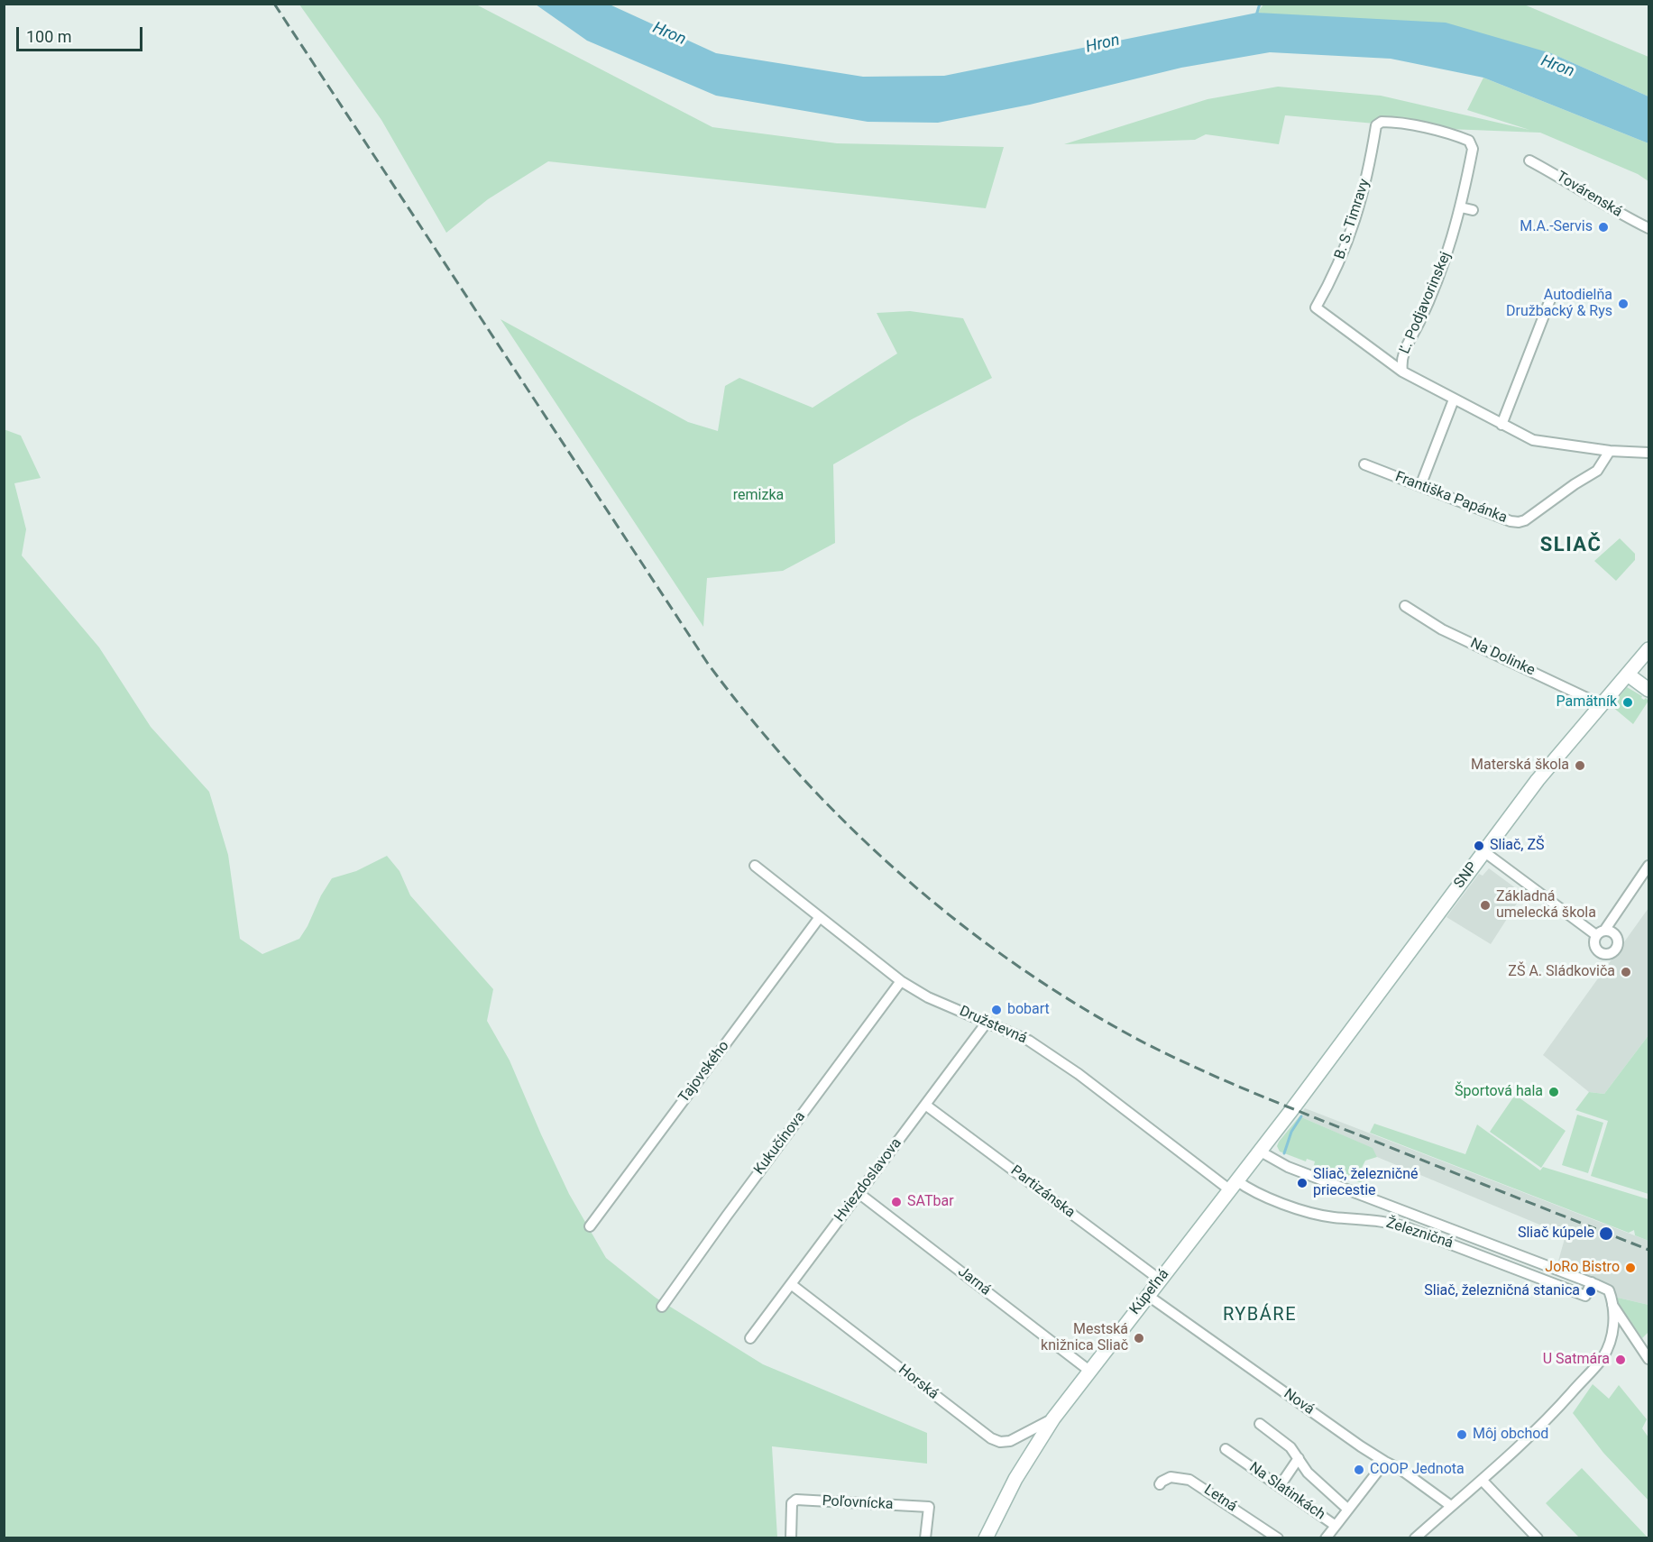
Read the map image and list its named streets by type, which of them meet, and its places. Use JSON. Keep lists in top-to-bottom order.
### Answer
{
  "streets": {
    "street": [
      "Továrenská",
      "B. S. Timravy",
      "Ľ. Podjavorinskej",
      "Františka Papánka",
      "Na Dolinke",
      "SNP",
      "Družstevná",
      "Tajovského",
      "Kukučínova",
      "Hviezdoslavova",
      "Partizánska",
      "Železničná",
      "Jarná",
      "Kúpeľná",
      "Horská",
      "Nová",
      "Na Slatinkách",
      "Letná",
      "Poľovnícka"
    ]
  },
  "crossings": [
    ["B. S. Timravy", "Ľ. Podjavorinskej"],
    ["Na Dolinke", "SNP"],
    ["SNP", "Kúpeľná"],
    ["Družstevná", "Tajovského"],
    ["Družstevná", "Kukučínova"],
    ["Družstevná", "Hviezdoslavova"],
    ["Družstevná", "Železničná"],
    ["Družstevná", "Kúpeľná"],
    ["Hviezdoslavova", "Partizánska"],
    ["Hviezdoslavova", "Jarná"],
    ["Hviezdoslavova", "Horská"],
    ["Partizánska", "Kúpeľná"],
    ["Železničná", "Kúpeľná"],
    ["Jarná", "Kúpeľná"],
    ["Kúpeľná", "Horská"],
    ["Kúpeľná", "Nová"],
    ["Nová", "Na Slatinkách"]
  ],
  "districts": ["SLIAČ", "RYBÁRE"],
  "water": ["Hron"],
  "parks": ["remizka"],
  "places": [
    "M.A.-Servis",
    "Autodielňa Družbacký & Rys",
    "Pamätník",
    "Materská škola",
    "Sliač, ZŠ",
    "Základná umelecká škola",
    "ZŠ A. Sládkoviča",
    "bobart",
    "Športová hala",
    "Sliač, železničné priecestie",
    "SATbar",
    "Sliač kúpele",
    "JoRo Bistro",
    "Sliač, železničná stanica",
    "Mestská knižnica Sliač",
    "U Satmára",
    "Môj obchod",
    "COOP Jednota"
  ],
  "scale_bar": "100 m"
}
